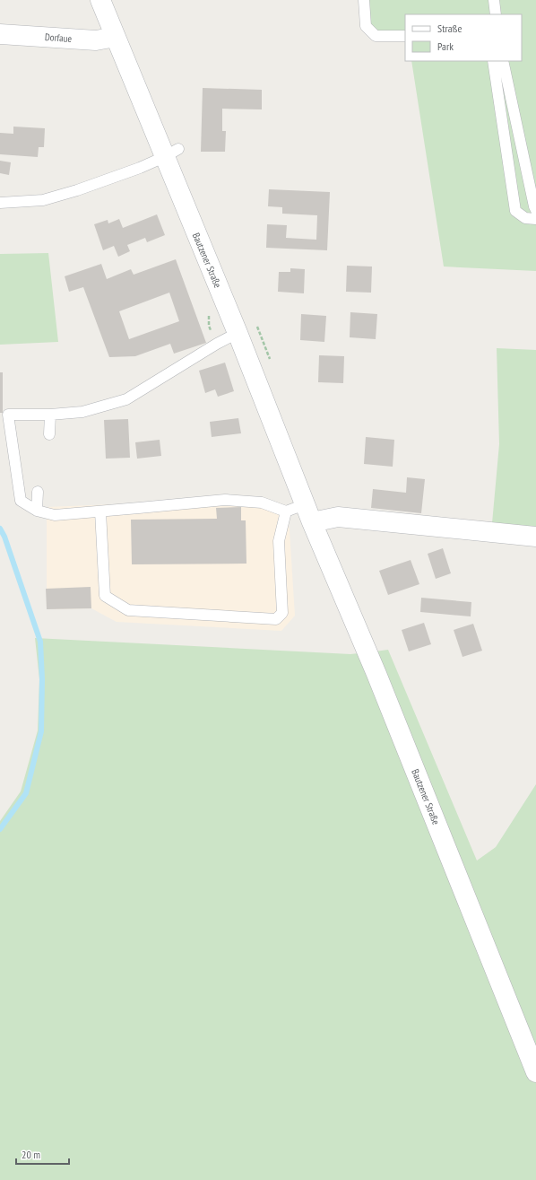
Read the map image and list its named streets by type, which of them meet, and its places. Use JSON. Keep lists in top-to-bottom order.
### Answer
{
  "streets": {
    "street": ["Dorfaue", "Bautzener Straße"]
  },
  "crossings": [
    ["Dorfaue", "Bautzener Straße"]
  ],
  "legend": ["Straße", "Park"],
  "scale_bar": "20 m"
}
